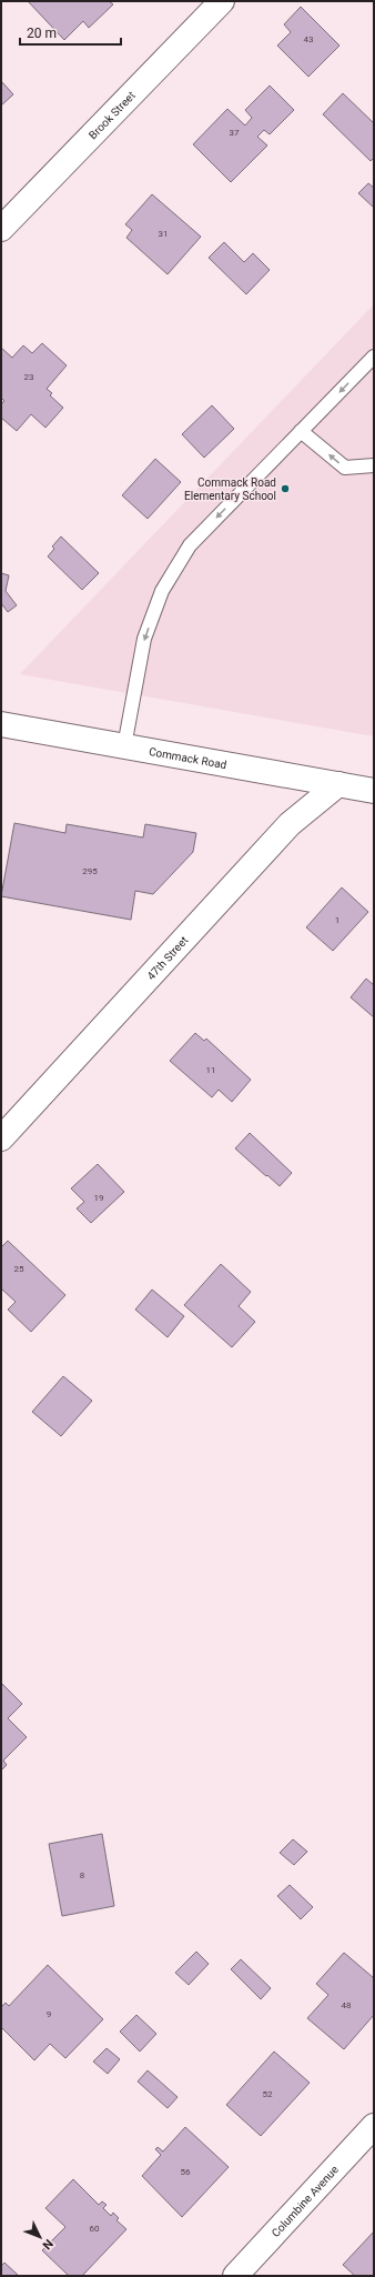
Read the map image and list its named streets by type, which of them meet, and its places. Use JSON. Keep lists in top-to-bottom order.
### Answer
{
  "streets": {
    "street": [
      "Brook Street",
      "Commack Road",
      "47th Street",
      "Columbine Avenue"
    ]
  },
  "crossings": [
    ["Commack Road", "47th Street"]
  ],
  "places": ["Commack Road Elementary School"],
  "house_numbers": [
    "43",
    "37",
    "31",
    "23",
    "295",
    "1",
    "11",
    "19",
    "25",
    "8",
    "48",
    "9",
    "52",
    "56",
    "60"
  ],
  "scale_bar": "20 m",
  "north": "bottom right"
}
